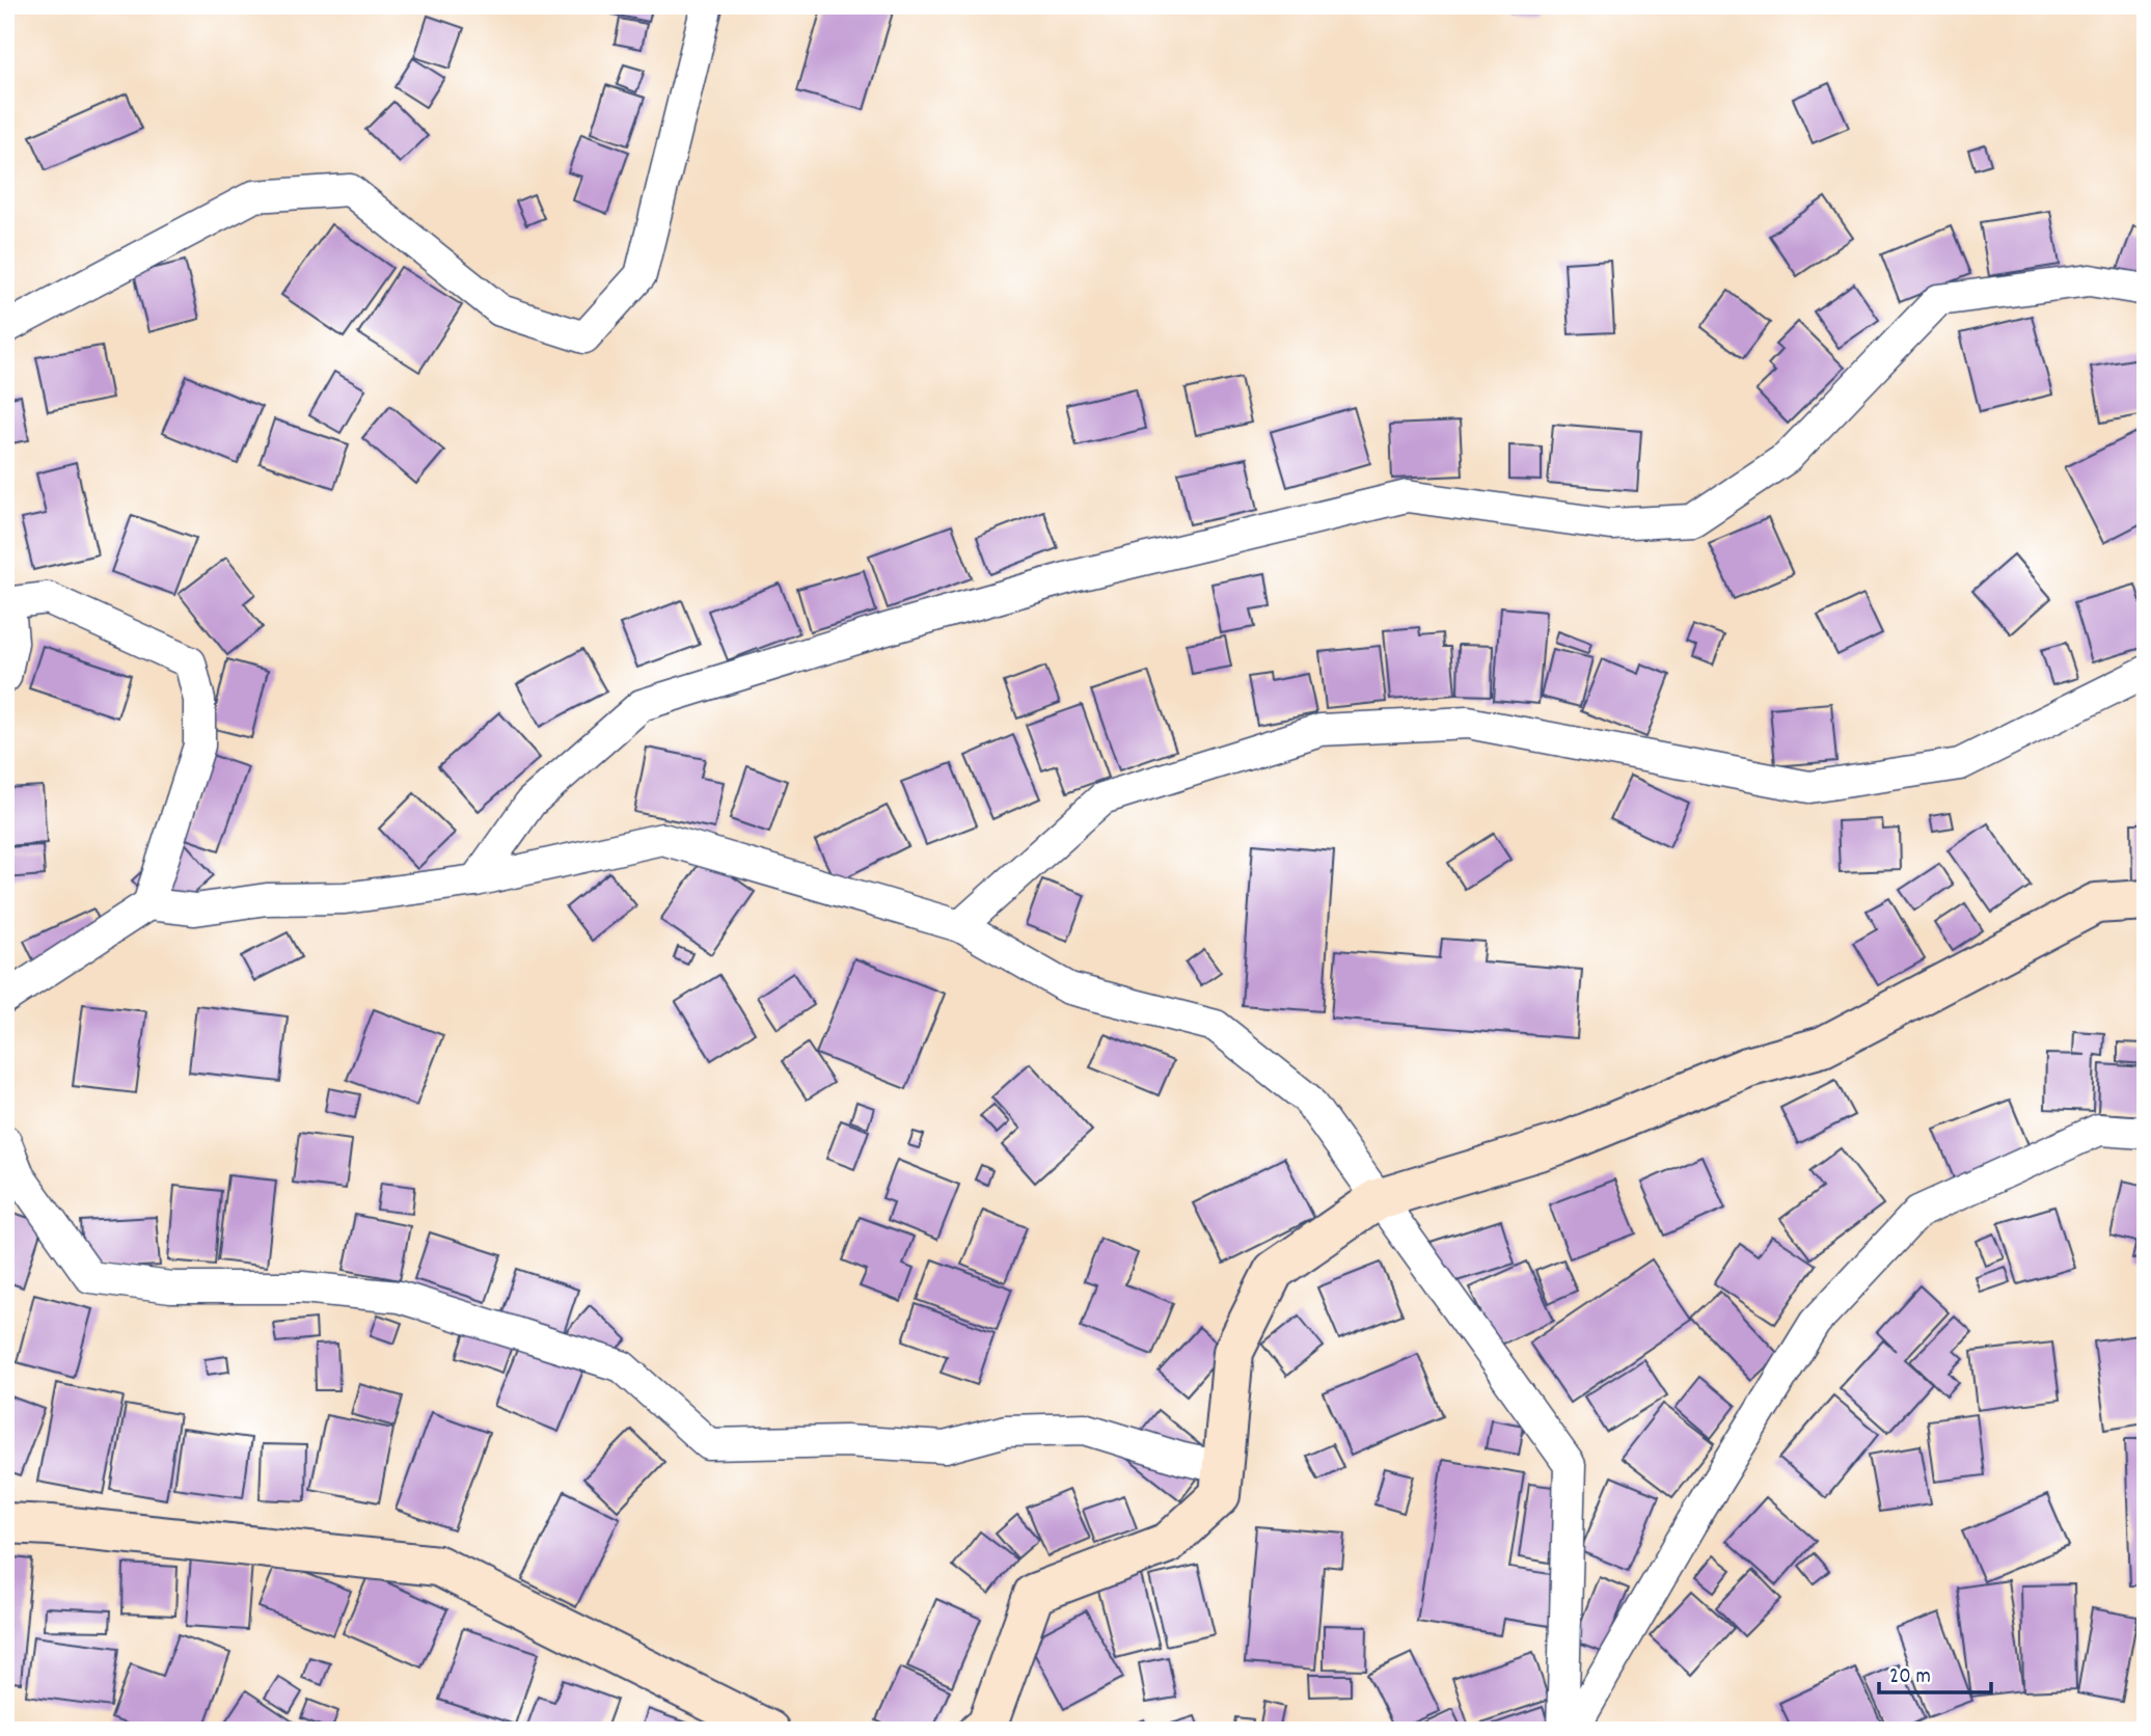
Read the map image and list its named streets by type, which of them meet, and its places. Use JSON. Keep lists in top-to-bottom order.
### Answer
{
  "scale_bar": "20 m"
}
